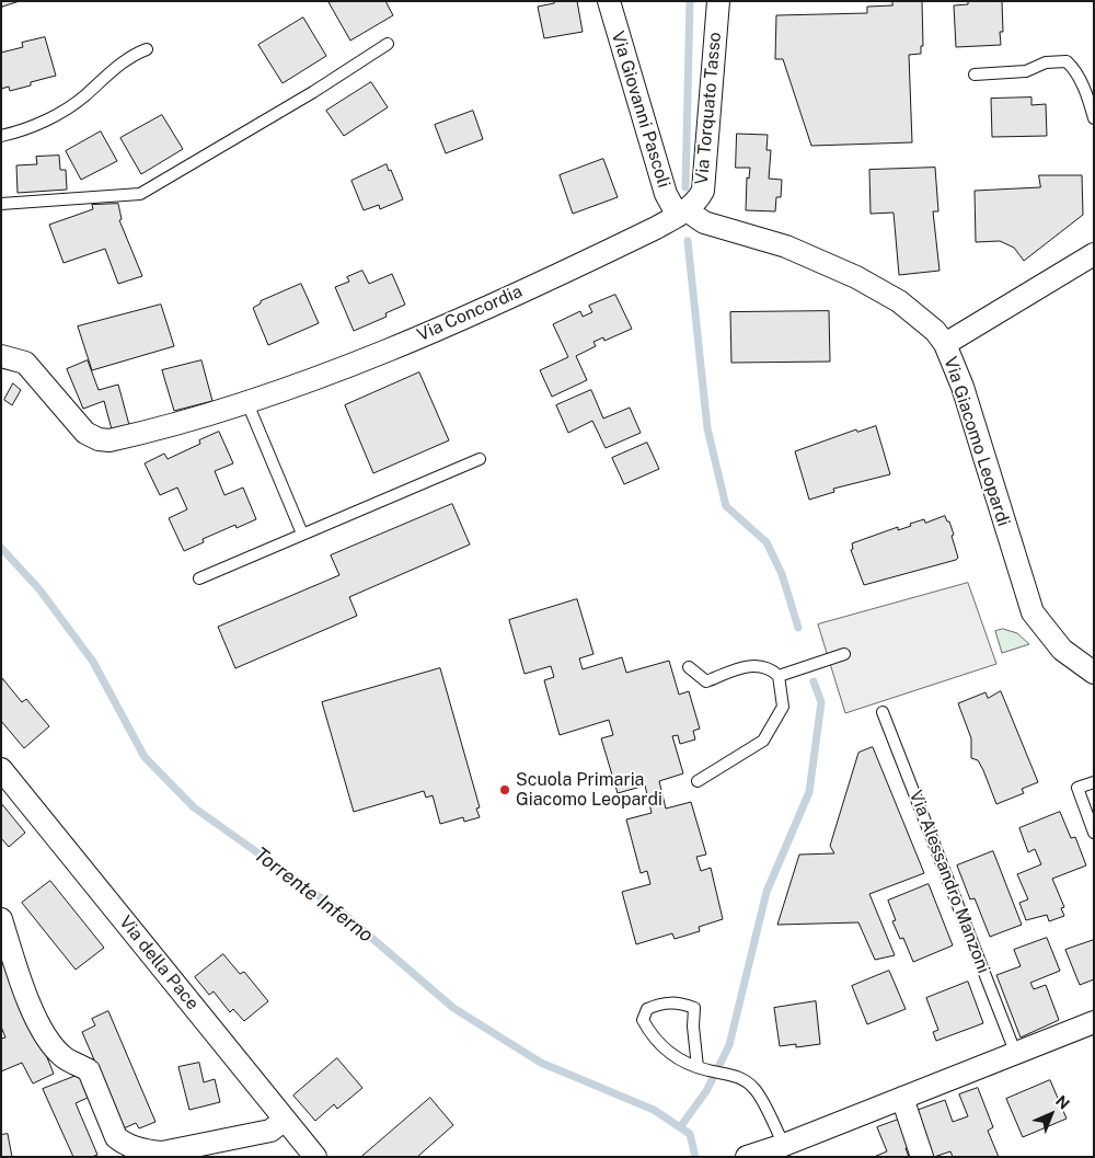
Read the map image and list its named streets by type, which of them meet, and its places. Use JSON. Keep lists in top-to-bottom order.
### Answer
{
  "streets": {
    "street": [
      "Via Torquato Tasso",
      "Via Giovanni Pascoli",
      "Via Concordia",
      "Via Giacomo Leopardi",
      "Via della Pace"
    ],
    "lane": ["Via Alessandro Manzoni"]
  },
  "crossings": [
    ["Via Torquato Tasso", "Via Giovanni Pascoli"],
    ["Via Torquato Tasso", "Via Concordia"],
    ["Via Torquato Tasso", "Via Giacomo Leopardi"],
    ["Via Giovanni Pascoli", "Via Concordia"],
    ["Via Giovanni Pascoli", "Via Giacomo Leopardi"],
    ["Via Concordia", "Via Giacomo Leopardi"]
  ],
  "water": ["Torrente Inferno"],
  "places": ["Scuola Primaria Giacomo Leopardi"],
  "north": "top right"
}
